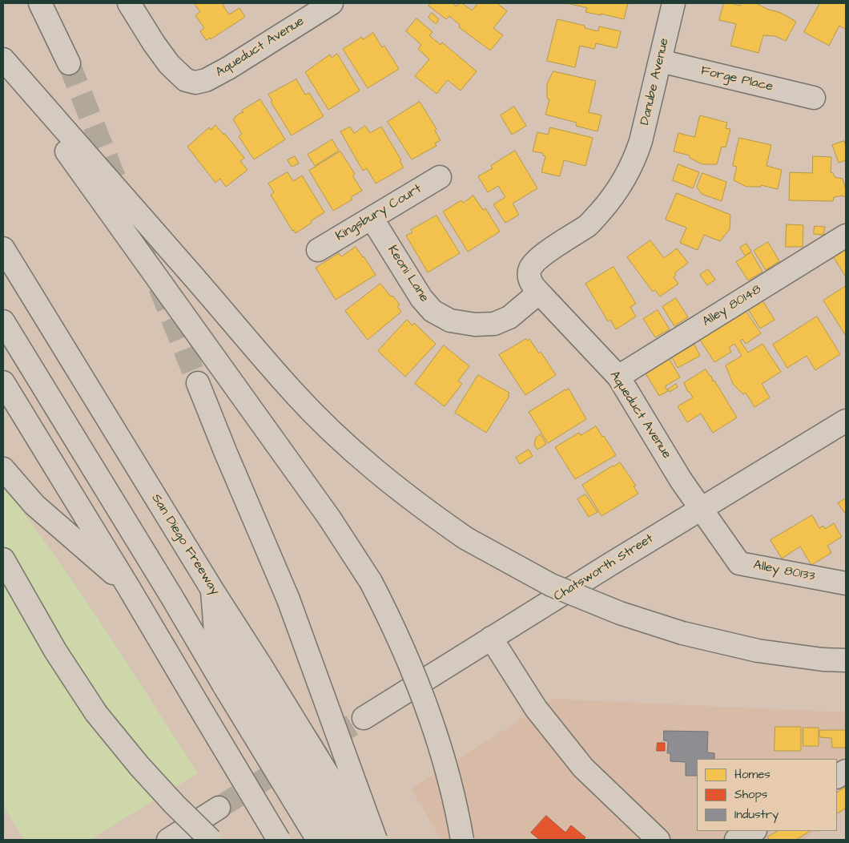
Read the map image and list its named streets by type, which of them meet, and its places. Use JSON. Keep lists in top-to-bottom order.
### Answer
{
  "streets": {
    "main road": [
      "Aqueduct Avenue",
      "Forge Place",
      "Danube Avenue",
      "Kingsbury Court",
      "Keoni Lane",
      "Alley 80148",
      "San Diego Freeway",
      "Chatsworth Street",
      "Alley 80133"
    ]
  },
  "crossings": [
    ["Aqueduct Avenue", "Danube Avenue"],
    ["Aqueduct Avenue", "Keoni Lane"],
    ["Aqueduct Avenue", "Alley 80148"],
    ["Aqueduct Avenue", "Chatsworth Street"],
    ["Aqueduct Avenue", "Alley 80133"],
    ["Forge Place", "Danube Avenue"],
    ["Kingsbury Court", "Keoni Lane"],
    ["Chatsworth Street", "Alley 80133"]
  ],
  "legend": ["Homes", "Shops", "Industry"]
}
